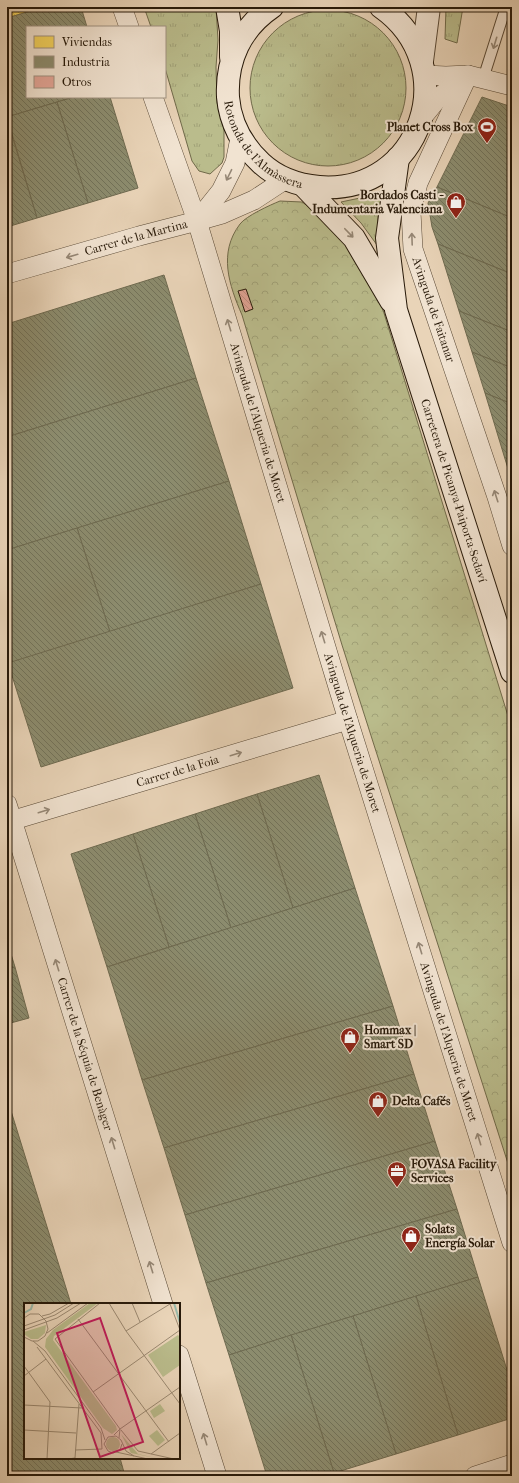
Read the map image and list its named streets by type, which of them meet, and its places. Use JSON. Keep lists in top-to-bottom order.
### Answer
{
  "streets": {
    "main road": ["Rotonda de l'Almàssera", "Carretera de Picanya-Paiporta-Sedaví"],
    "street": [
      "Carrer de la Martina",
      "Avinguda de Faitanar",
      "Avinguda de l'Alqueria de Moret",
      "Carrer de la Foia",
      "Carrer de la Séquia de Benàger"
    ]
  },
  "crossings": [
    ["Rotonda de l'Almàssera", "Carrer de la Martina"],
    ["Rotonda de l'Almàssera", "Carretera de Picanya-Paiporta-Sedaví"],
    ["Carrer de la Martina", "Avinguda de l'Alqueria de Moret"],
    ["Avinguda de l'Alqueria de Moret", "Carrer de la Foia"],
    ["Carrer de la Foia", "Carrer de la Séquia de Benàger"]
  ],
  "one_way": [
    "Avinguda de Faitanar",
    "Avinguda de l'Alqueria de Moret",
    "Carrer de la Foia",
    "Carrer de la Séquia de Benàger"
  ],
  "places": {
    "sports": ["Planet Cross Box"],
    "shop": [
      "Bordados Casti - Indumentaria Valenciana",
      "Hommax | Smart SD",
      "Delta Cafés",
      "Solats Energía Solar"
    ],
    "office": ["FOVASA Facility Services"]
  },
  "legend": ["Viviendas", "Industria", "Otros"]
}
